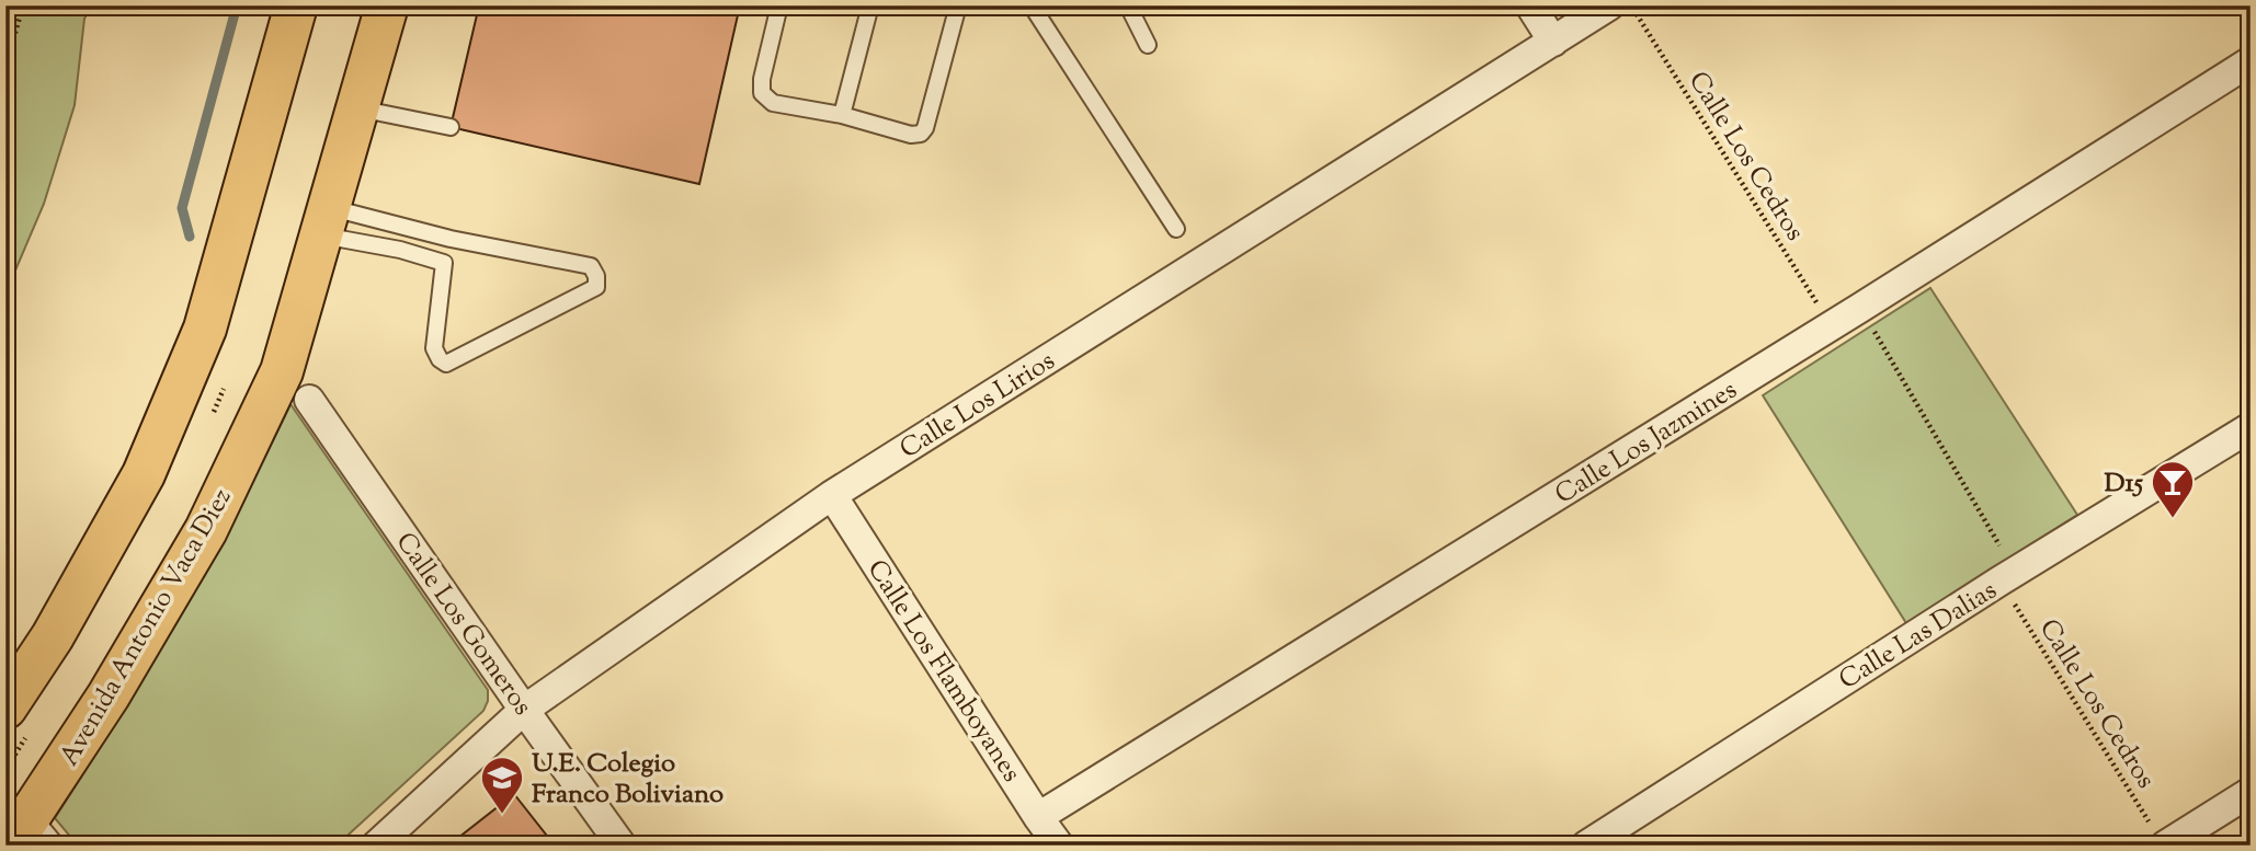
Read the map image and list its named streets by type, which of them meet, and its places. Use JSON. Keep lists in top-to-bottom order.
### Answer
{
  "streets": {
    "highway": ["Avenida Antonio Vaca Diez"],
    "street": [
      "Calle Los Lirios",
      "Calle Los Jazmines",
      "Calle Los Gomeros",
      "Calle Las Dalias",
      "Calle Los Flamboyanes"
    ],
    "path": ["Calle Los Cedros"]
  },
  "crossings": [
    ["Calle Los Cedros", "Calle Los Jazmines"],
    ["Calle Los Cedros", "Calle Las Dalias"],
    ["Calle Los Lirios", "Calle Los Gomeros"],
    ["Calle Los Lirios", "Calle Los Flamboyanes"],
    ["Calle Los Jazmines", "Calle Los Flamboyanes"]
  ],
  "places": {
    "bar": ["D15"],
    "school or university": ["U.E. Colegio Franco Boliviano"]
  }
}
